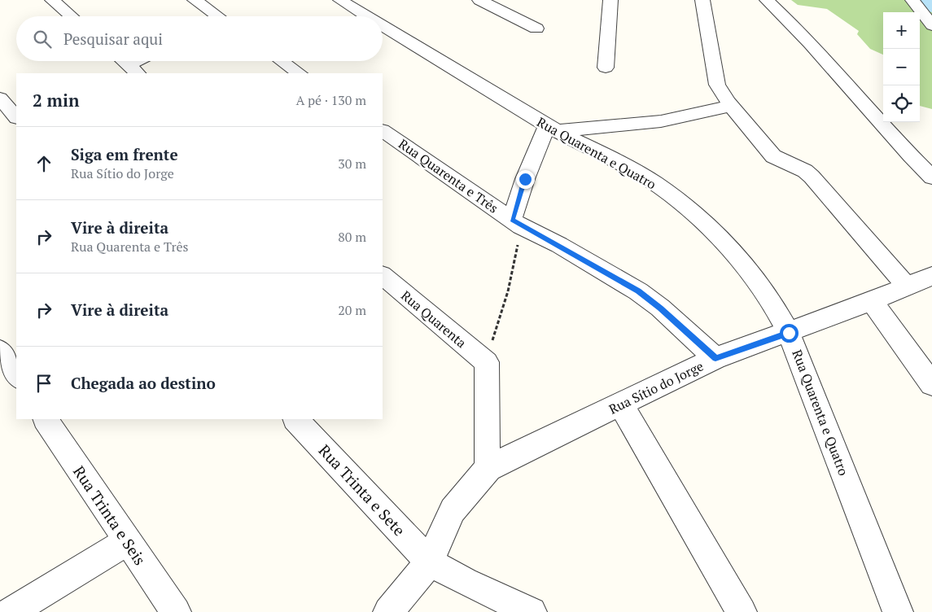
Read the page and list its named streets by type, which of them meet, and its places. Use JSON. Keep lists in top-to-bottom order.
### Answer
{
  "streets": {
    "street": [
      "Rua Quarenta e Quatro",
      "Rua Quarenta e Três",
      "Rua Quarenta",
      "Rua Sítio do Jorge",
      "Rua Trinta e Sete",
      "Rua Trinta e Seis"
    ]
  },
  "crossings": [
    ["Rua Quarenta e Quatro", "Rua Sítio do Jorge"],
    ["Rua Quarenta e Três", "Rua Sítio do Jorge"],
    ["Rua Sítio do Jorge", "Rua Trinta e Sete"]
  ],
  "page": {
    "map_buttons": ["+", "−"],
    "search": "Pesquisar aqui",
    "heading": ["2 min", "A pé · 130 m"],
    "list": [
      ["Siga em frente", "Rua Sítio do Jorge", "30 m"],
      ["Vire à direita", "Rua Quarenta e Três", "80 m"],
      ["Vire à direita", "20 m"],
      "Chegada ao destino"
    ]
  }
}
